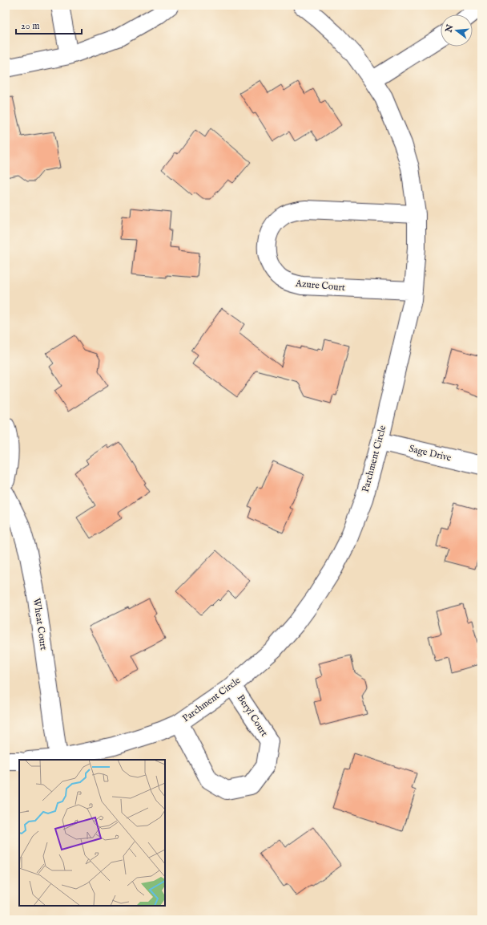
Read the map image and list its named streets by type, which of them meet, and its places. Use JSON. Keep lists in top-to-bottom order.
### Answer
{
  "streets": {
    "street": [
      "Azure Court",
      "Sage Drive",
      "Parchment Circle",
      "Wheat Court",
      "Beryl Court"
    ]
  },
  "crossings": [
    ["Azure Court", "Parchment Circle"],
    ["Sage Drive", "Parchment Circle"],
    ["Parchment Circle", "Wheat Court"],
    ["Parchment Circle", "Beryl Court"]
  ],
  "scale_bar": "20 m",
  "north": "left"
}
